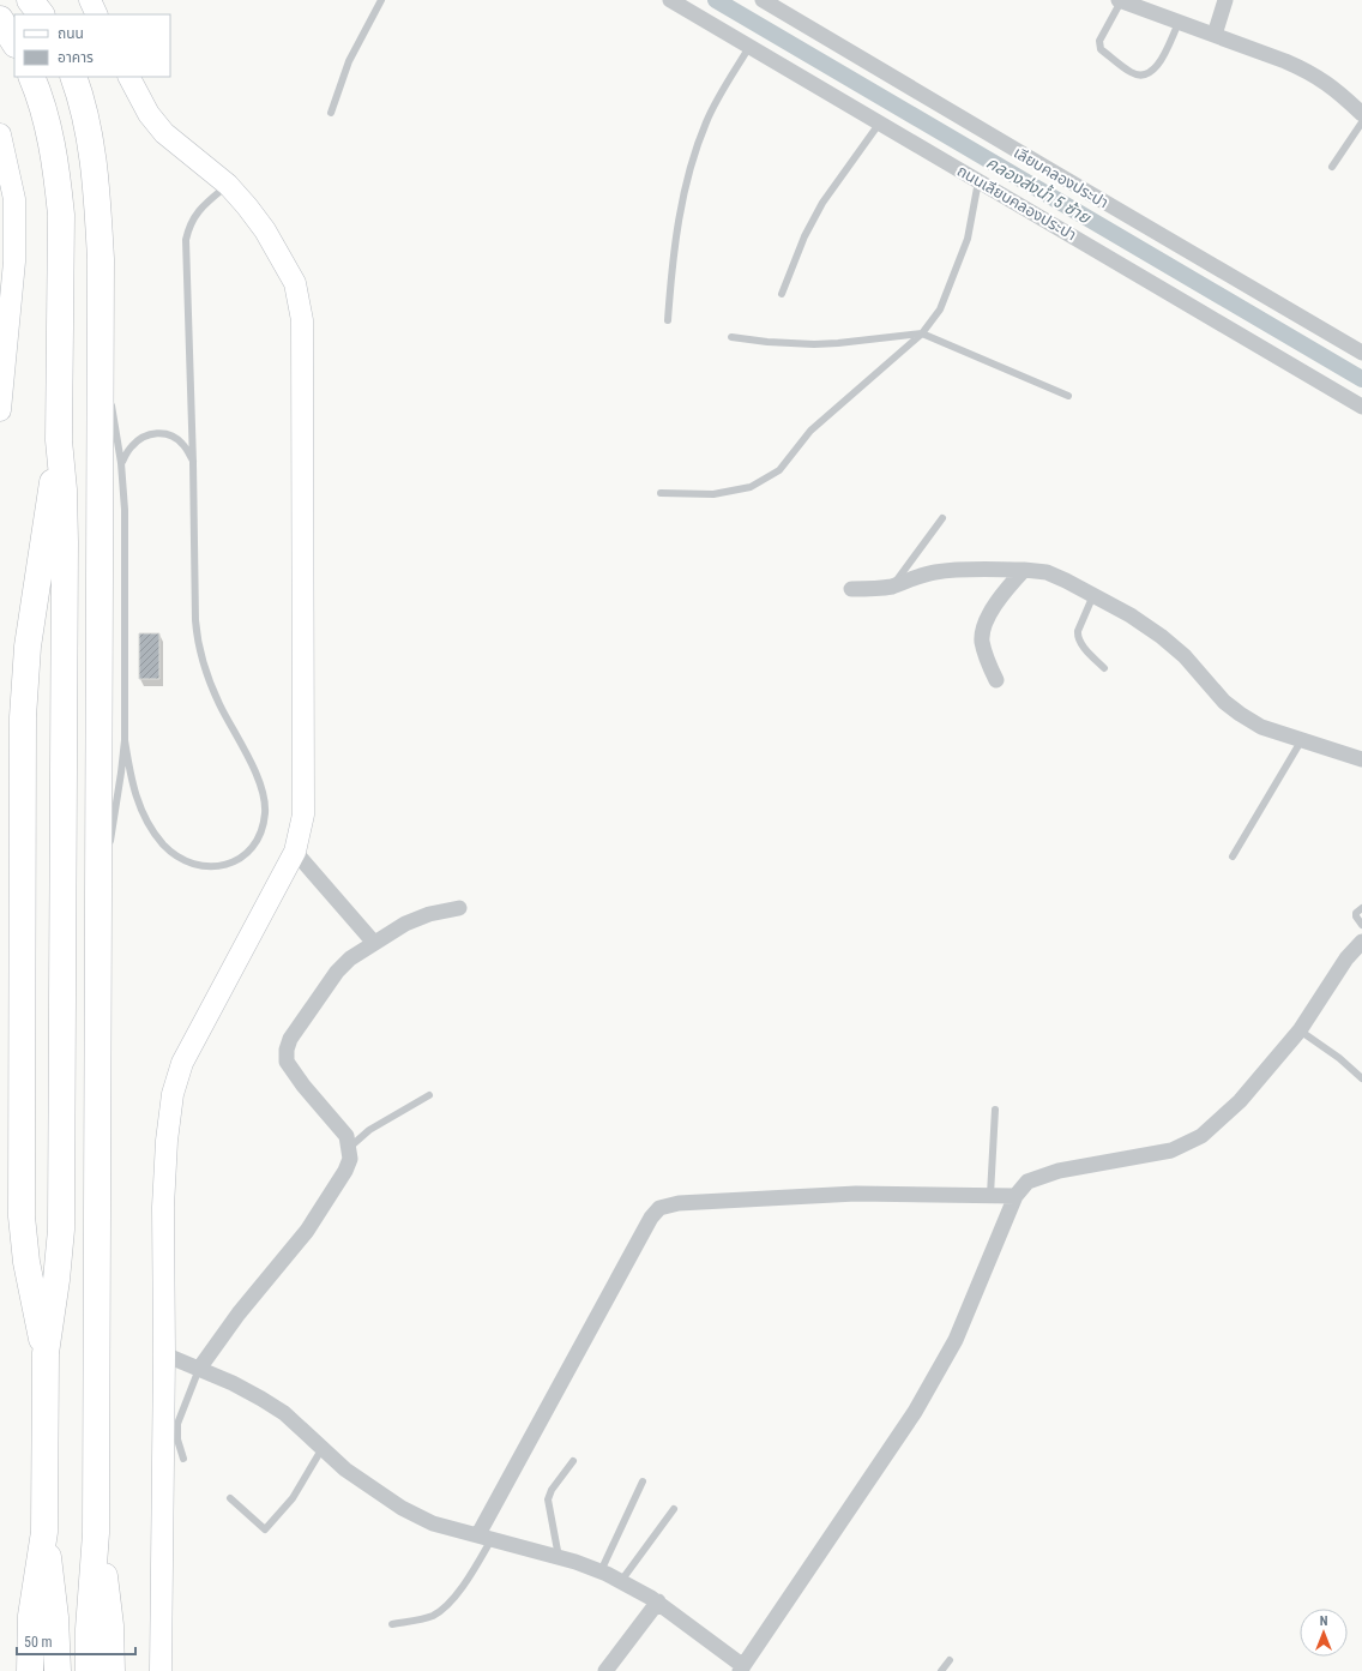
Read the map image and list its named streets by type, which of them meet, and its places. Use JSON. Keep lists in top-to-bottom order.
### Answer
{
  "streets": {
    "street": ["เลียบคลองประปา", "ถนนเลียบคลองประปา"]
  },
  "water": ["คลองส่งน้ำ 5 ซ้าย"],
  "legend": ["ถนน", "อาคาร"],
  "scale_bar": "50 m",
  "north": "top"
}
